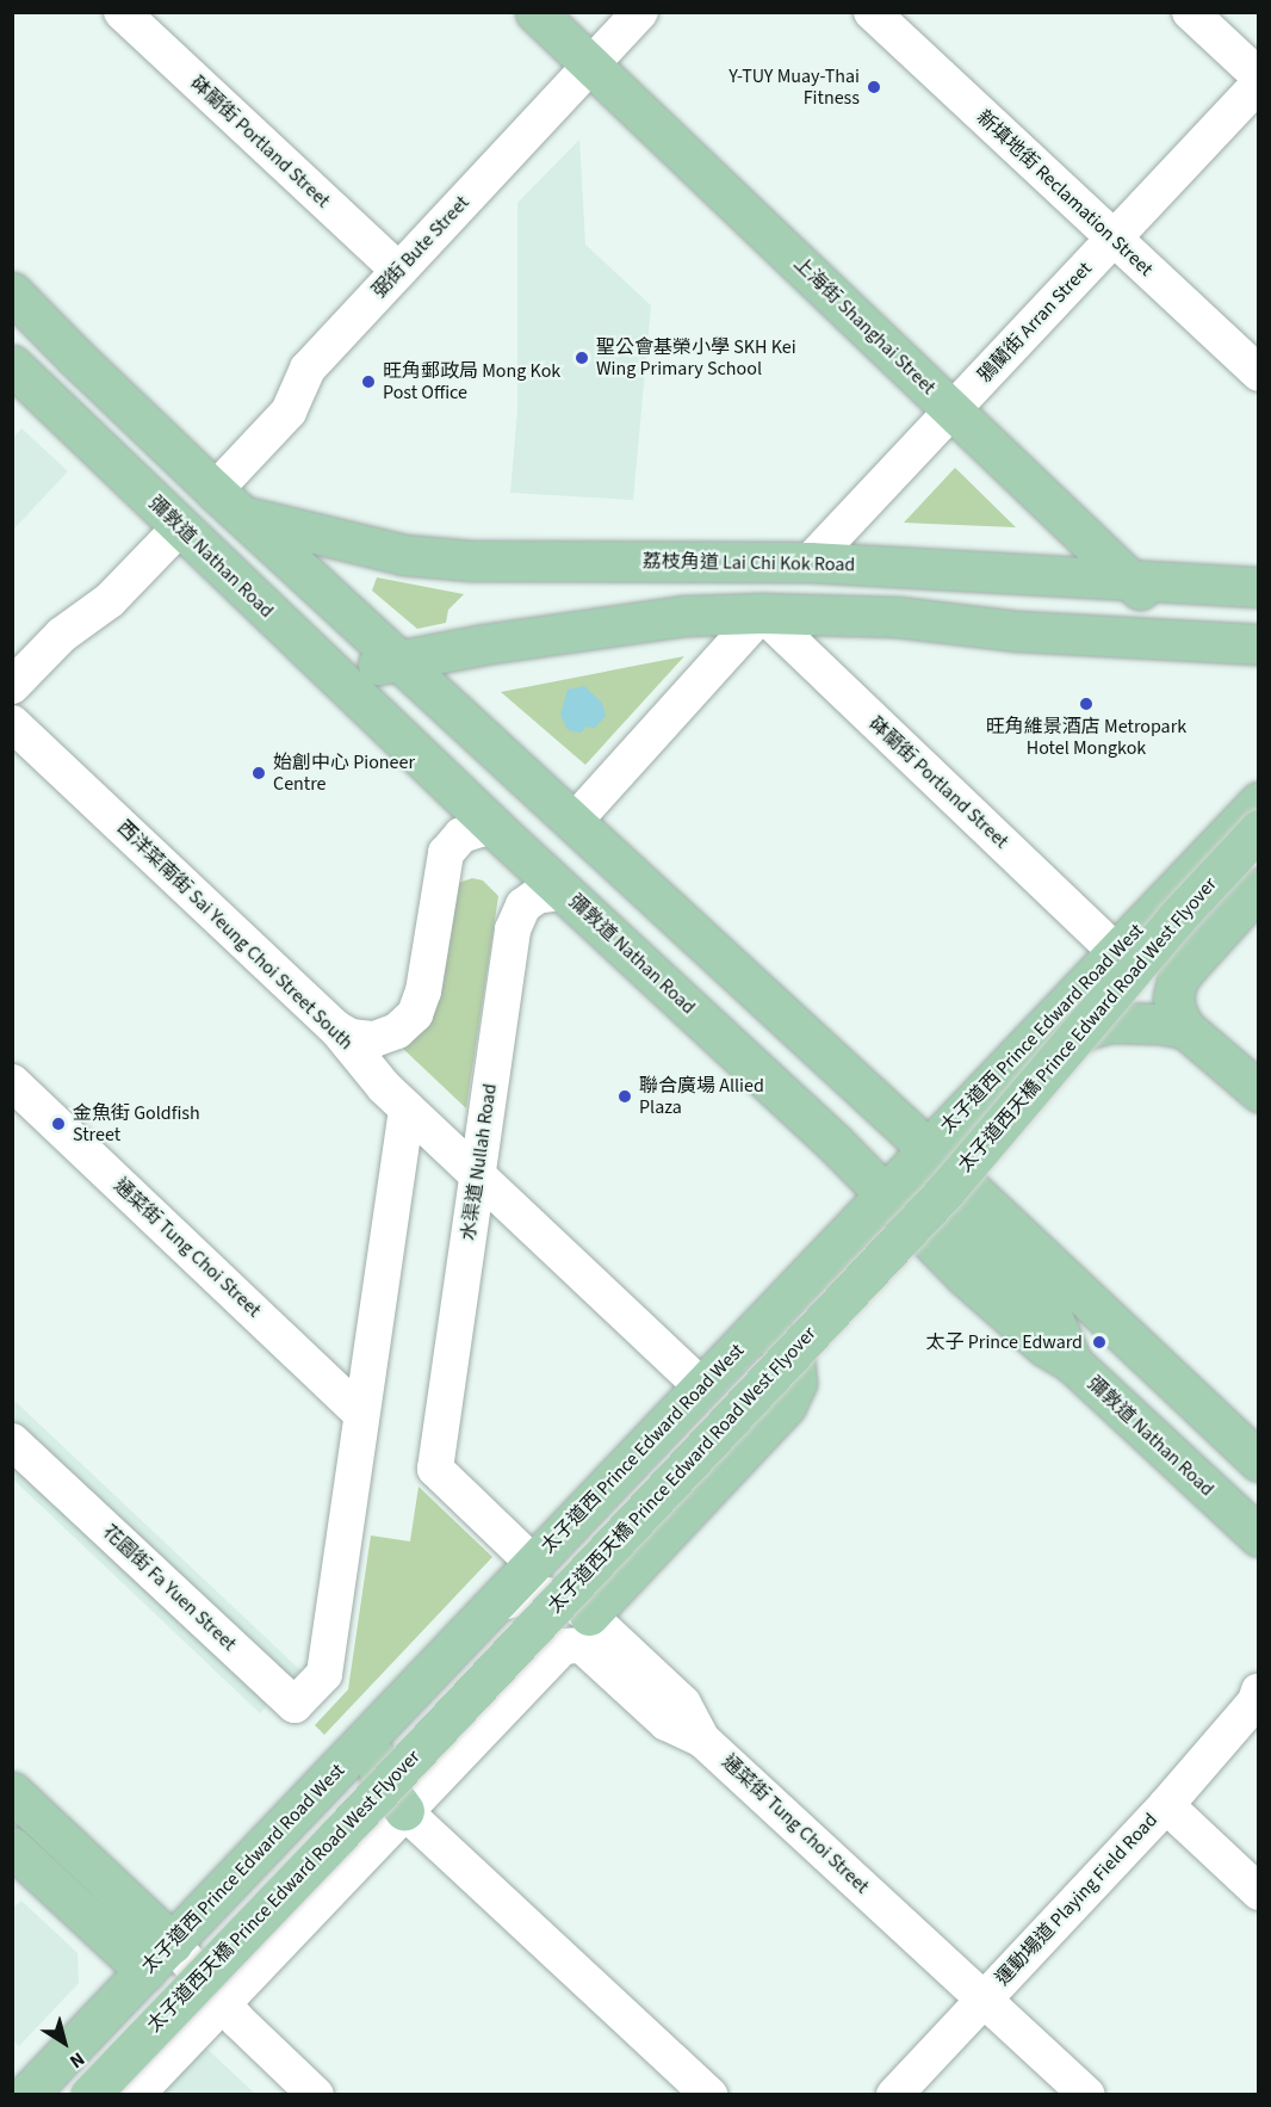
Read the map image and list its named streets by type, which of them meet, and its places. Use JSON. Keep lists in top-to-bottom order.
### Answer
{
  "streets": {
    "main road": [
      "上海街 Shanghai Street",
      "彌敦道 Nathan Road",
      "荔枝角道 Lai Chi Kok Road",
      "太子道西天橋 Prince Edward Road West Flyover",
      "太子道西 Prince Edward Road West"
    ],
    "street": [
      "砵蘭街 Portland Street",
      "新填地街 Reclamation Street",
      "弼街 Bute Street",
      "鴉蘭街 Arran Street",
      "西洋菜南街 Sai Yeung Choi Street South",
      "水渠道 Nullah Road",
      "通菜街 Tung Choi Street",
      "花園街 Fa Yuen Street",
      "運動場道 Playing Field Road"
    ]
  },
  "crossings": [
    ["砵蘭街 Portland Street", "弼街 Bute Street"],
    ["砵蘭街 Portland Street", "太子道西 Prince Edward Road West"],
    ["新填地街 Reclamation Street", "鴉蘭街 Arran Street"],
    ["弼街 Bute Street", "上海街 Shanghai Street"],
    ["弼街 Bute Street", "彌敦道 Nathan Road"],
    ["鴉蘭街 Arran Street", "上海街 Shanghai Street"],
    ["鴉蘭街 Arran Street", "荔枝角道 Lai Chi Kok Road"],
    ["上海街 Shanghai Street", "荔枝角道 Lai Chi Kok Road"],
    ["彌敦道 Nathan Road", "荔枝角道 Lai Chi Kok Road"],
    ["彌敦道 Nathan Road", "太子道西 Prince Edward Road West"],
    ["彌敦道 Nathan Road", "水渠道 Nullah Road"],
    ["西洋菜南街 Sai Yeung Choi Street South", "太子道西 Prince Edward Road West"],
    ["西洋菜南街 Sai Yeung Choi Street South", "水渠道 Nullah Road"],
    ["太子道西 Prince Edward Road West", "水渠道 Nullah Road"],
    ["太子道西 Prince Edward Road West", "通菜街 Tung Choi Street"],
    ["通菜街 Tung Choi Street", "花園街 Fa Yuen Street"],
    ["通菜街 Tung Choi Street", "運動場道 Playing Field Road"]
  ],
  "places": [
    "Y-TUY Muay-Thai Fitness",
    "聖公會基榮小學 SKH Kei Wing Primary School",
    "旺角郵政局 Mong Kok Post Office",
    "旺角維景酒店 Metropark Hotel Mongkok",
    "始創中心 Pioneer Centre",
    "聯合廣場 Allied Plaza",
    "金魚街 Goldfish Street",
    "太子 Prince Edward"
  ],
  "north": "bottom right"
}
